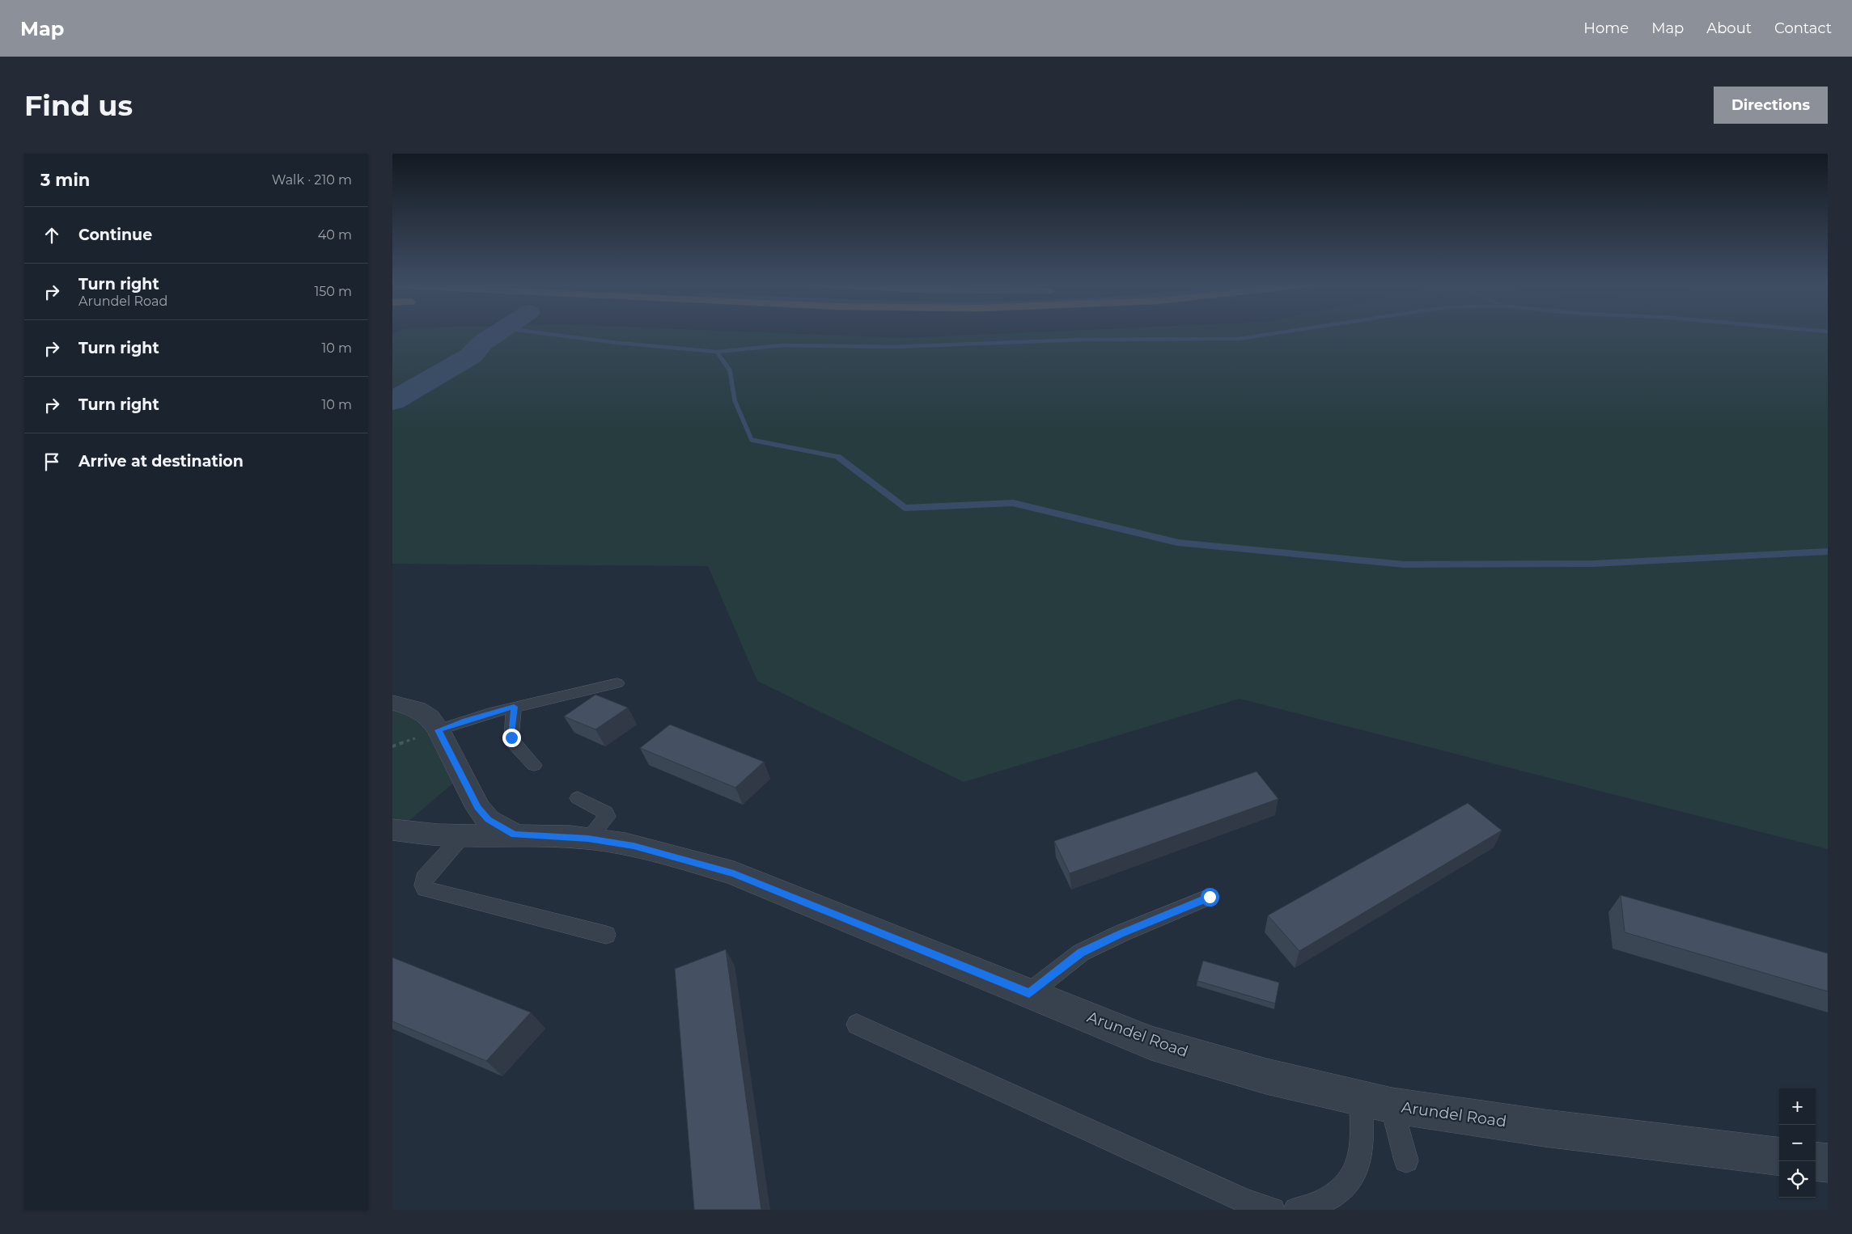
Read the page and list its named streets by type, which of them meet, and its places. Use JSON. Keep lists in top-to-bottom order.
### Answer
{
  "streets": {
    "street": ["Arundel Road"]
  },
  "page": {
    "header": "Map",
    "nav": [
      "Home",
      "Map",
      "About",
      "Contact"
    ],
    "buttons": "Directions",
    "title": "Find us",
    "heading": ["3 min", "Walk · 210 m"],
    "list": [
      ["Continue", "40 m"],
      ["Turn right", "Arundel Road", "150 m"],
      ["Turn right", "10 m"],
      ["Turn right", "10 m"],
      "Arrive at destination"
    ],
    "map_buttons": ["+", "−"]
  }
}
